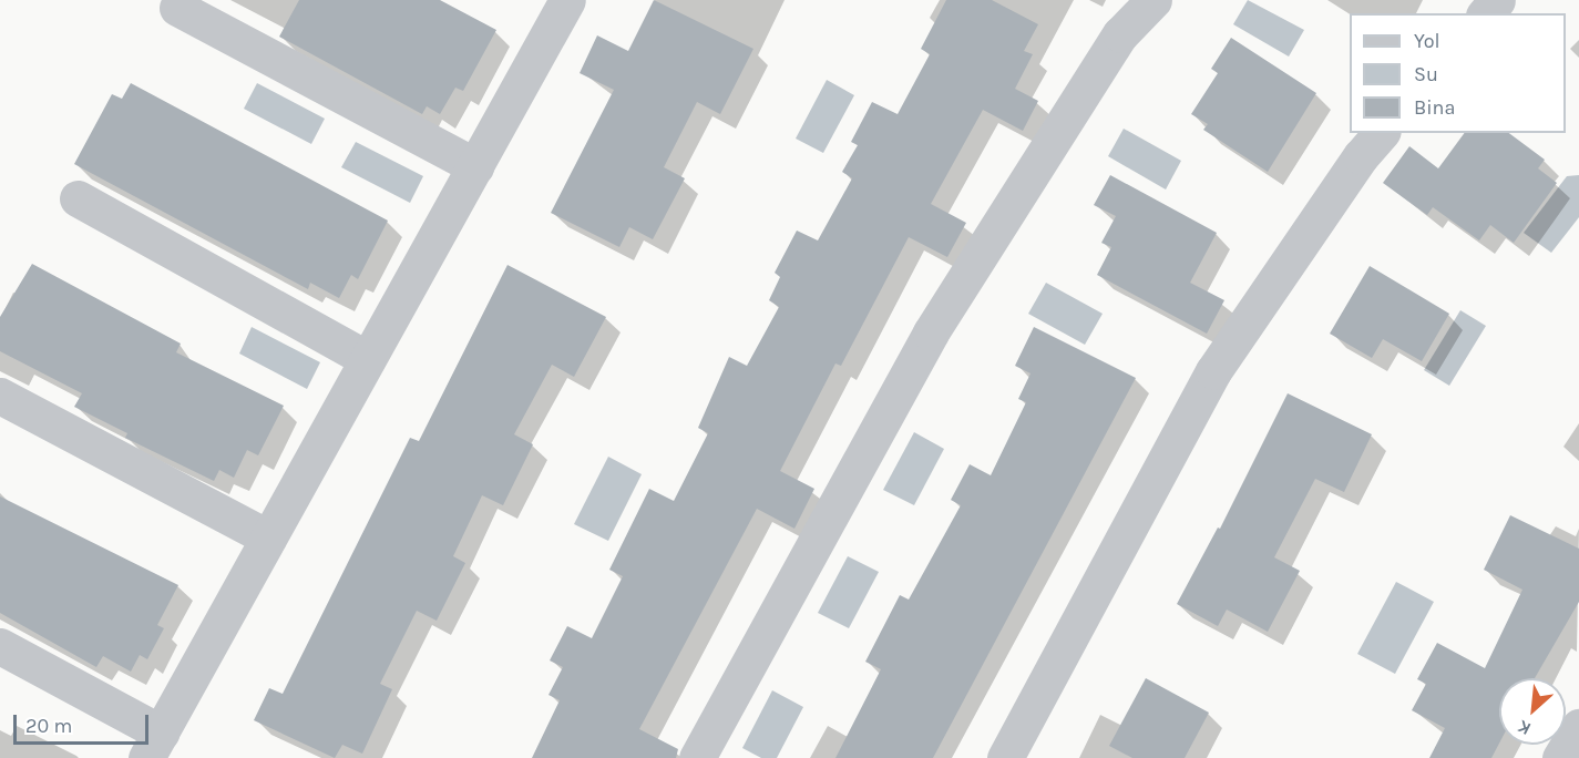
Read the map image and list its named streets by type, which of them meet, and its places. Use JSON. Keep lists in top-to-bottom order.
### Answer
{
  "legend": ["Yol", "Su", "Bina"],
  "scale_bar": "20 m",
  "north": "bottom left"
}
